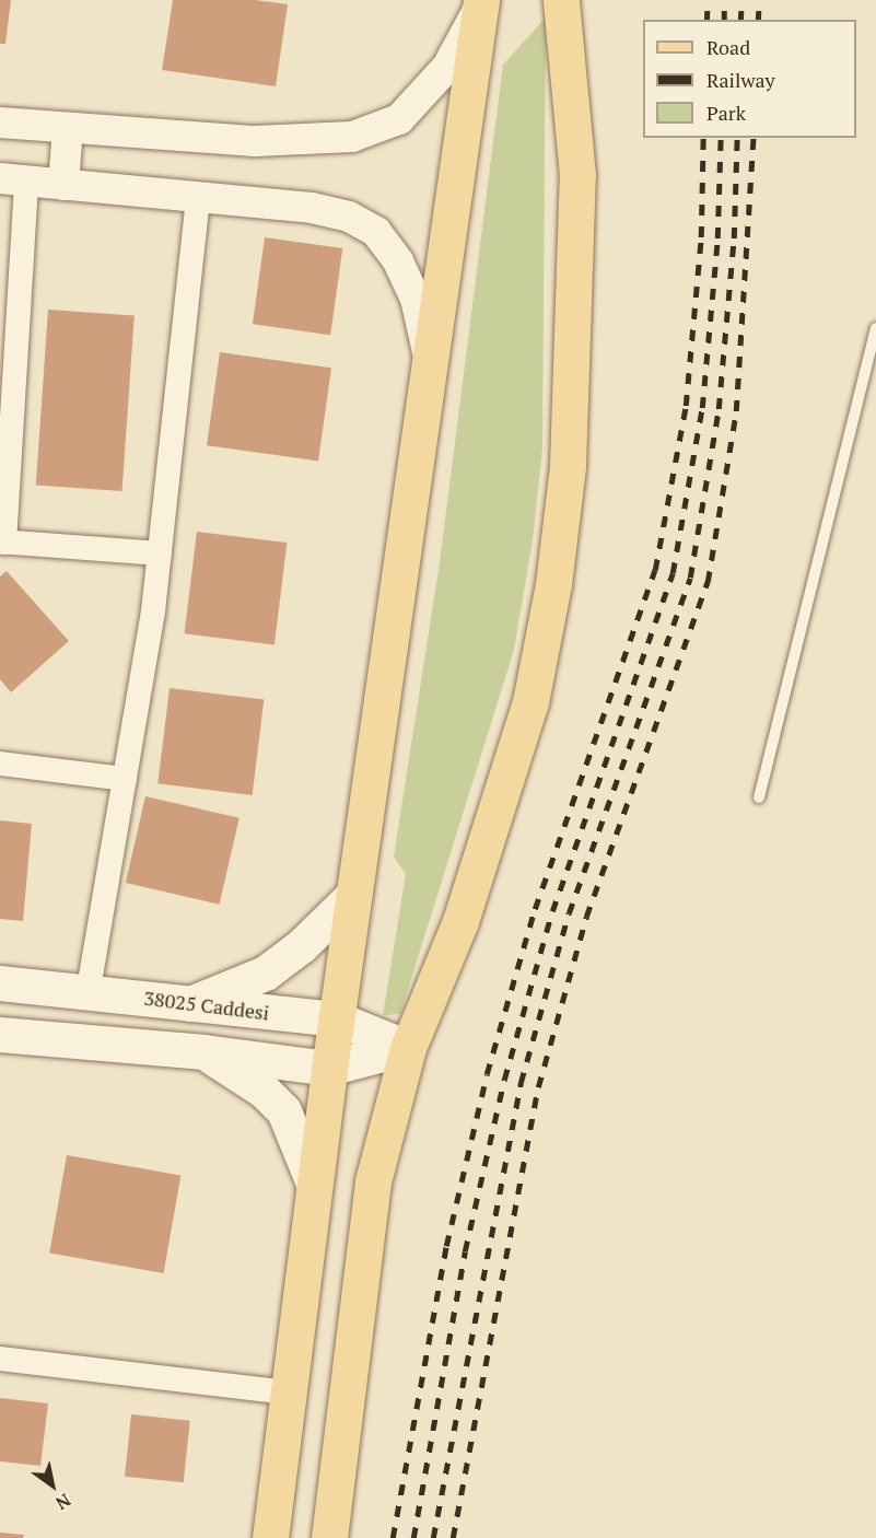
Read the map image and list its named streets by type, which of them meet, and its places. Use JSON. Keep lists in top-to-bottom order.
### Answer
{
  "streets": {
    "main road": ["38025 Caddesi"]
  },
  "legend": ["Road", "Railway", "Park"],
  "north": "bottom right"
}
